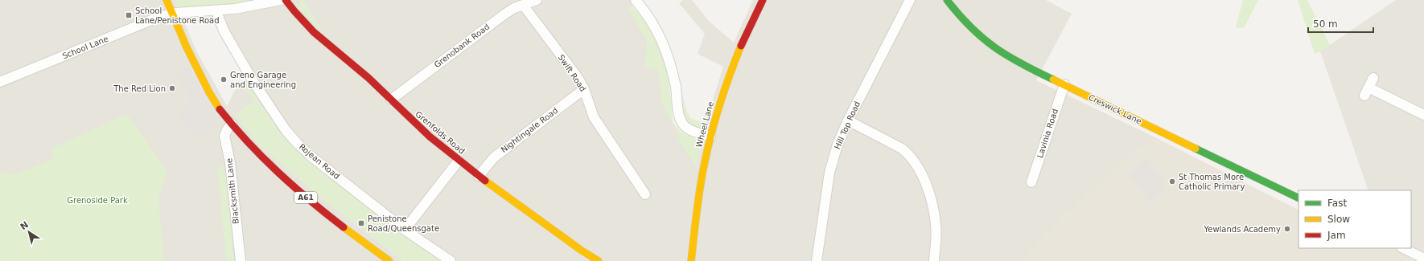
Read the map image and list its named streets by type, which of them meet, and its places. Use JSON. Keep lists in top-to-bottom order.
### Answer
{
  "streets": {
    "main road": [
      "Creswick Lane",
      "Wheel Lane",
      "Grenfolds Road",
      "A61"
    ],
    "street": [
      "Grenobank Road",
      "School Lane",
      "Swift Road",
      "Hill Top Road",
      "Nightingale Road",
      "Lavinia Road",
      "Rojean Road",
      "Blacksmith Lane"
    ]
  },
  "crossings": [
    ["Grenobank Road", "Swift Road"],
    ["Grenobank Road", "Grenfolds Road"],
    ["School Lane", "Rojean Road"],
    ["School Lane", "A61"],
    ["Swift Road", "Nightingale Road"],
    ["Creswick Lane", "Lavinia Road"],
    ["Nightingale Road", "Grenfolds Road"],
    ["Blacksmith Lane", "A61"]
  ],
  "parks": ["Grenoside Park"],
  "places": {
    "transit": ["School Lane/Penistone Road", "Penistone Road/Queensgate"],
    "other": [
      "Greno Garage and Engineering",
      "The Red Lion",
      "St Thomas More Catholic Primary",
      "Yewlands Academy"
    ]
  },
  "legend": ["Fast", "Slow", "Jam"],
  "scale_bar": "50 m",
  "north": "top left"
}
